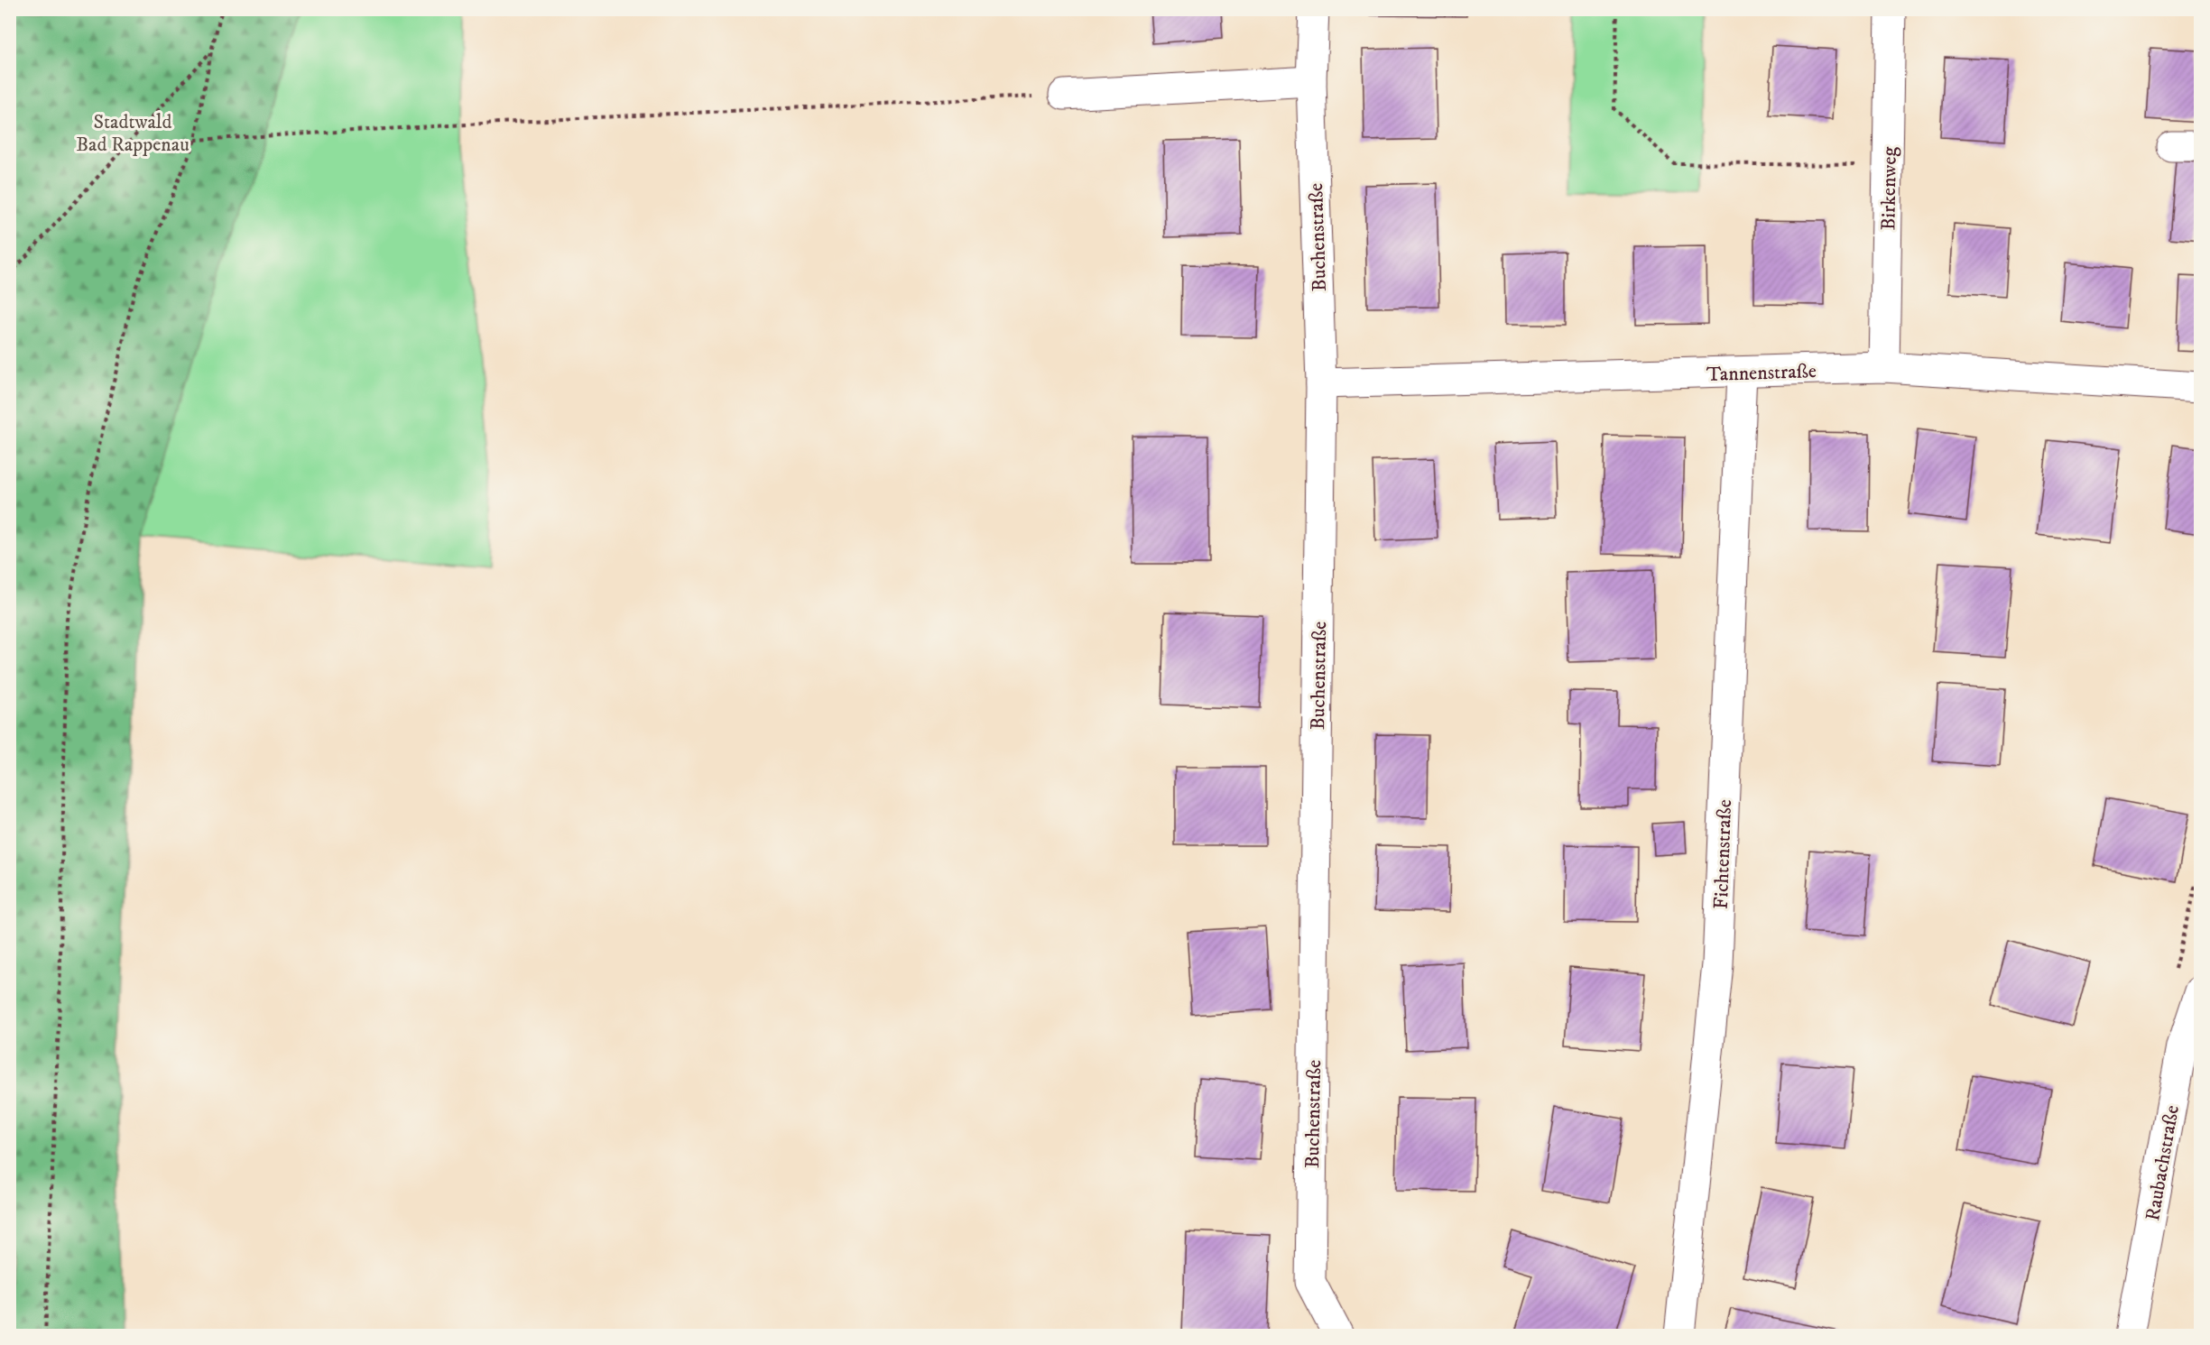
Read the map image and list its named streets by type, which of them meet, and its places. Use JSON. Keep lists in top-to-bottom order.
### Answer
{
  "streets": {
    "street": [
      "Birkenweg",
      "Buchenstraße",
      "Tannenstraße",
      "Fichtenstraße",
      "Raubachstraße"
    ]
  },
  "crossings": [
    ["Birkenweg", "Tannenstraße"],
    ["Buchenstraße", "Tannenstraße"],
    ["Tannenstraße", "Fichtenstraße"]
  ],
  "parks": ["Stadtwald Bad Rappenau"]
}
